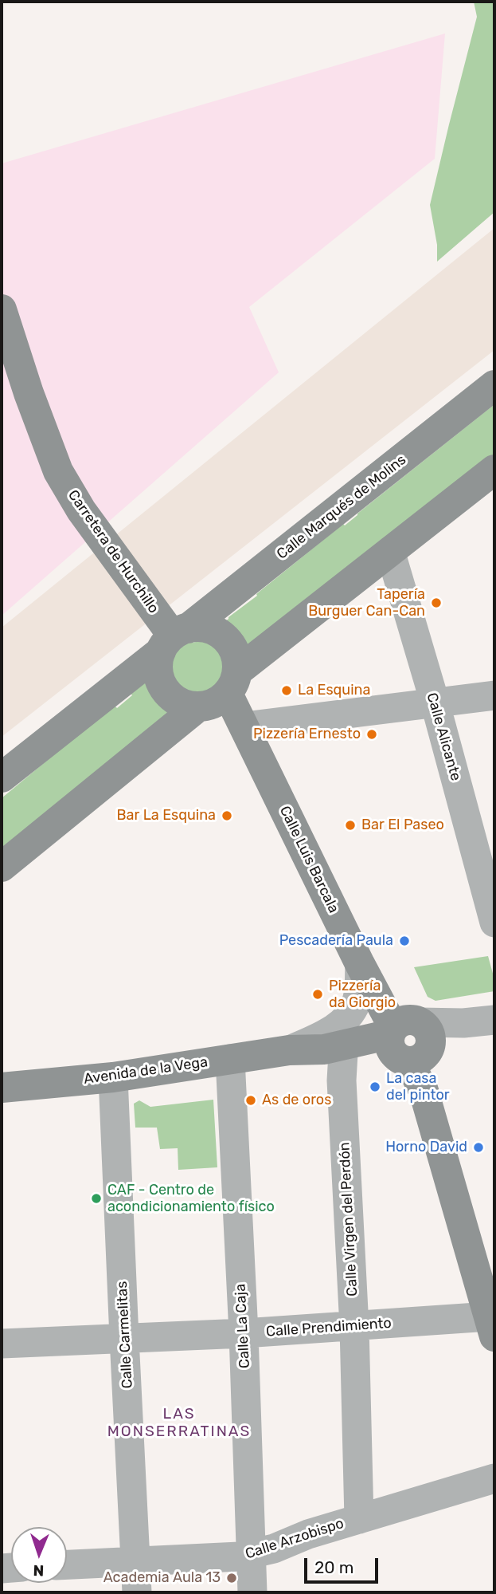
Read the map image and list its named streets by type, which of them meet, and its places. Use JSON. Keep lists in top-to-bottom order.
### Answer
{
  "streets": {
    "street": [
      "Calle Marqués de Molins",
      "Carretera de Hurchillo",
      "Calle Alicante",
      "Calle Luis Barcala",
      "Avenida de la Vega",
      "Calle Virgen del Perdón",
      "Calle La Caja",
      "Calle Prendimiento",
      "Calle Carmelitas",
      "Calle Arzobispo"
    ]
  },
  "crossings": [
    ["Calle Marqués de Molins", "Carretera de Hurchillo"],
    ["Calle Luis Barcala", "Avenida de la Vega"],
    ["Avenida de la Vega", "Calle Virgen del Perdón"],
    ["Avenida de la Vega", "Calle La Caja"],
    ["Avenida de la Vega", "Calle Carmelitas"],
    ["Calle Virgen del Perdón", "Calle Prendimiento"],
    ["Calle Virgen del Perdón", "Calle Arzobispo"],
    ["Calle La Caja", "Calle Prendimiento"],
    ["Calle La Caja", "Calle Arzobispo"],
    ["Calle Prendimiento", "Calle Carmelitas"],
    ["Calle Carmelitas", "Calle Arzobispo"]
  ],
  "districts": ["LAS MONSERRATINAS"],
  "places": [
    "Tapería Burguer Can-Can",
    "La Esquina",
    "Pizzería Ernesto",
    "Bar La Esquina",
    "Bar El Paseo",
    "Pescadería Paula",
    "Pizzería da Giorgio",
    "La casa del pintor",
    "As de oros",
    "Horno David",
    "CAF - Centro de acondicionamiento físico",
    "Academia Aula 13"
  ],
  "scale_bar": "20 m",
  "north": "bottom"
}
